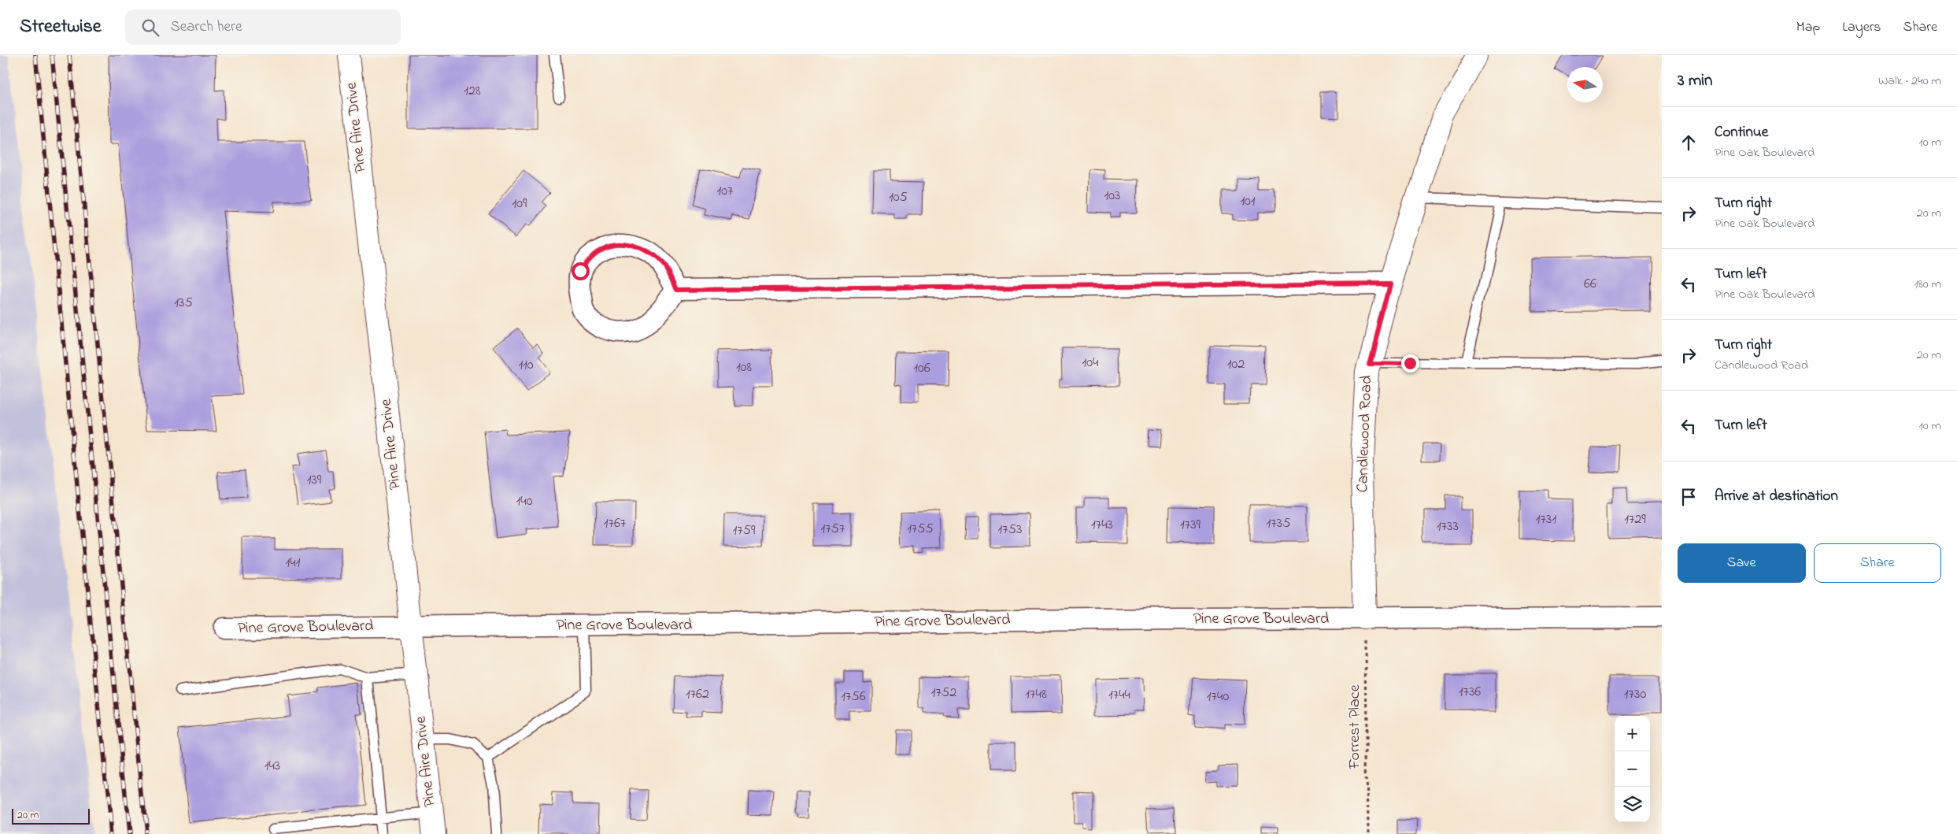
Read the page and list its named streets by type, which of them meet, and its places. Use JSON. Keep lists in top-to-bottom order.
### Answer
{
  "streets": {
    "street": ["Pine Aire Drive", "Candlewood Road", "Pine Grove Boulevard"],
    "path": ["Forrest Place"]
  },
  "crossings": [
    ["Pine Aire Drive", "Pine Grove Boulevard"],
    ["Candlewood Road", "Pine Grove Boulevard"],
    ["Candlewood Road", "Forrest Place"],
    ["Pine Grove Boulevard", "Forrest Place"]
  ],
  "house_numbers": [
    "128",
    "107",
    "103",
    "105",
    "101",
    "109",
    "66",
    "135",
    "104",
    "102",
    "110",
    "108",
    "106",
    "139",
    "140",
    "1731",
    "1729",
    "1767",
    "1735",
    "1743",
    "1739",
    "1733",
    "1757",
    "1755",
    "1753",
    "1759",
    "141",
    "1736",
    "1752",
    "1762",
    "1748",
    "1730",
    "1744",
    "1756",
    "1740",
    "143"
  ],
  "scale_bar": "20 m",
  "north": "left",
  "page": {
    "header": "Streetwise",
    "search": "Search here",
    "nav": ["Map", "Layers", "Share"],
    "heading": ["3 min", "Walk · 240 m"],
    "list": [
      ["Continue", "Pine Oak Boulevard", "10 m"],
      ["Turn right", "Pine Oak Boulevard", "20 m"],
      ["Turn left", "Pine Oak Boulevard", "180 m"],
      ["Turn right", "Candlewood Road", "20 m"],
      ["Turn left", "10 m"],
      "Arrive at destination"
    ],
    "buttons": ["Save", "Share"],
    "map_buttons": ["+", "−"],
    "scale": "20 m"
  }
}
